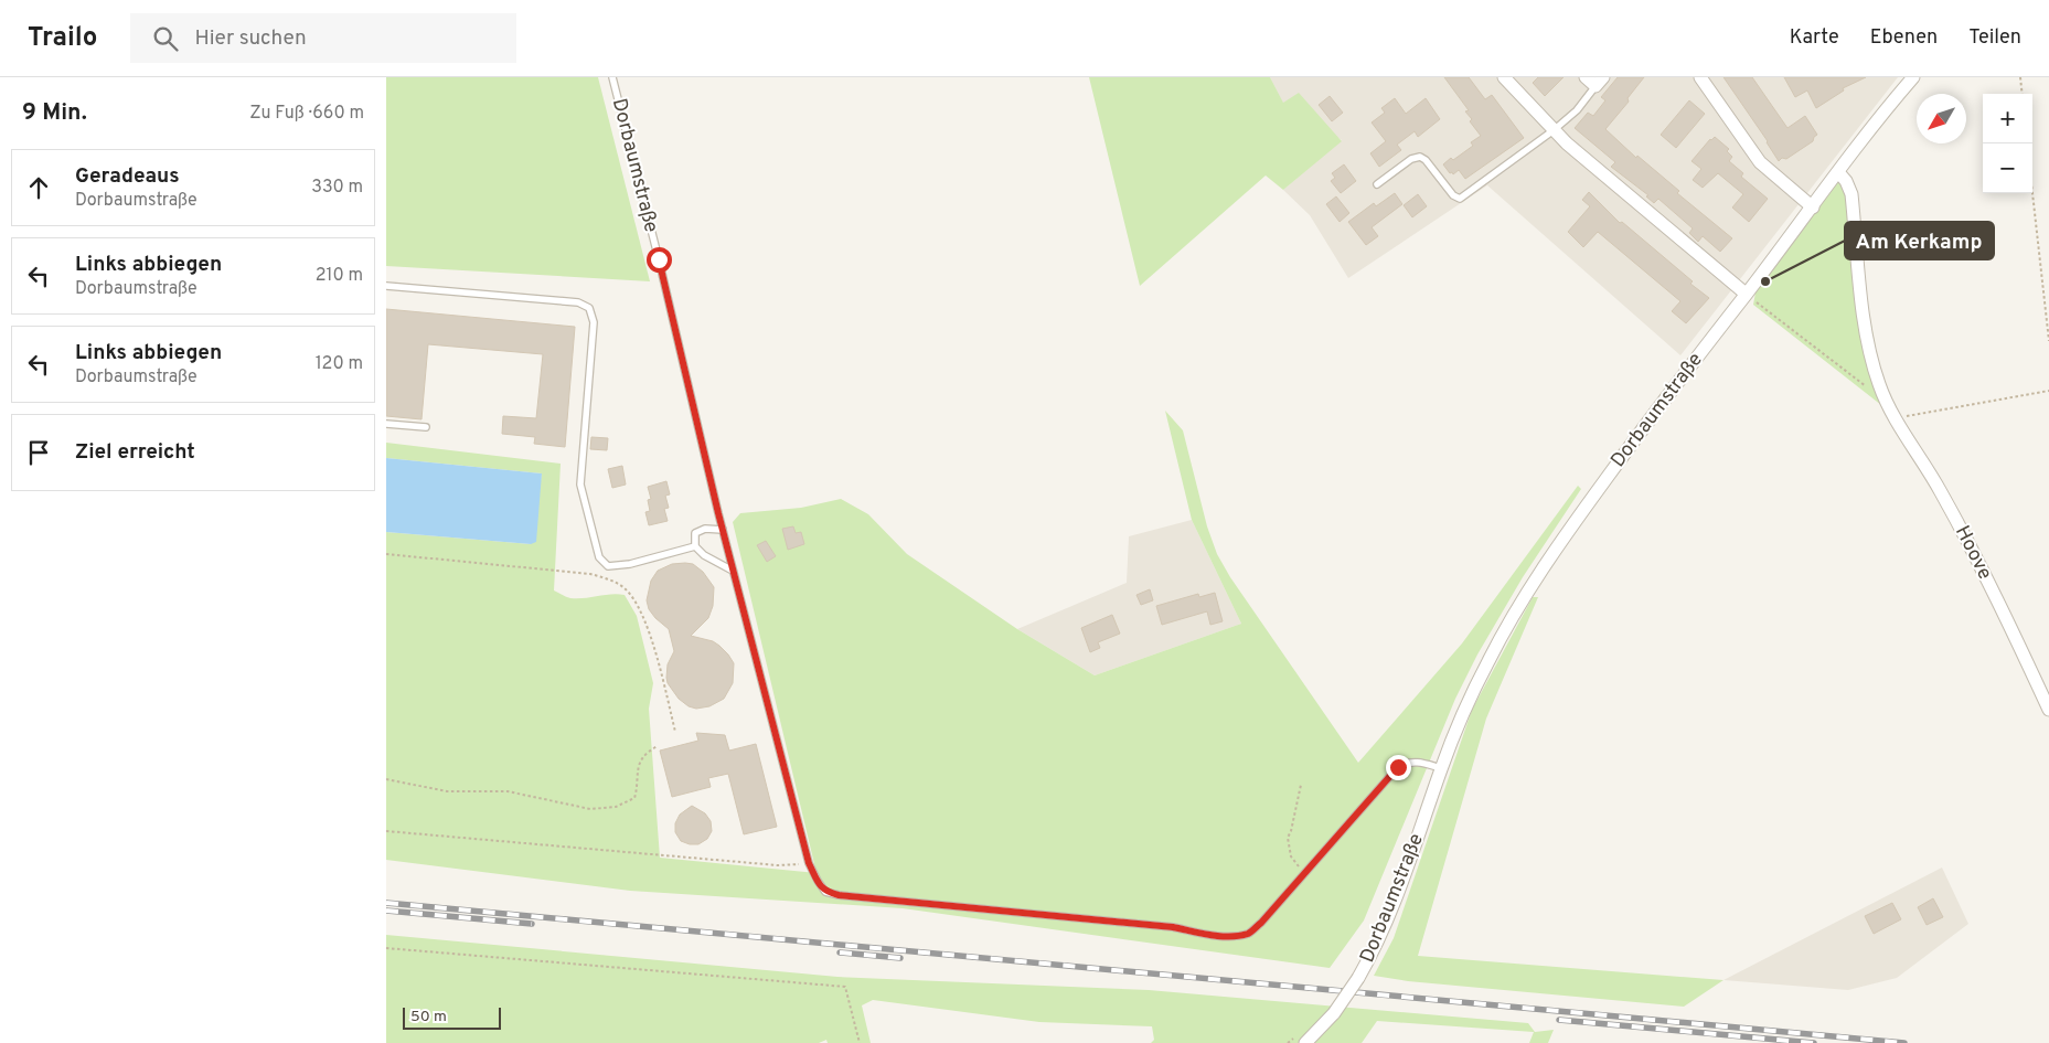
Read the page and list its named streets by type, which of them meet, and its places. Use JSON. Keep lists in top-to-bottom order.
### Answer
{
  "streets": {
    "street": ["Dorbaumstraße", "Hoove"]
  },
  "crossings": [
    ["Dorbaumstraße", "Hoove"]
  ],
  "places": ["Am Kerkamp"],
  "scale_bar": "50 m",
  "north": "bottom left",
  "page": {
    "header": "Trailo",
    "search": "Hier suchen",
    "nav": ["Karte", "Ebenen", "Teilen"],
    "heading": ["9 Min.", "Zu Fuß · 660 m"],
    "map_buttons": ["+", "−"],
    "list": [
      ["Geradeaus", "Dorbaumstraße", "330 m"],
      ["Links abbiegen", "Dorbaumstraße", "210 m"],
      ["Links abbiegen", "Dorbaumstraße", "120 m"],
      "Ziel erreicht"
    ],
    "scale": "50 m"
  }
}
